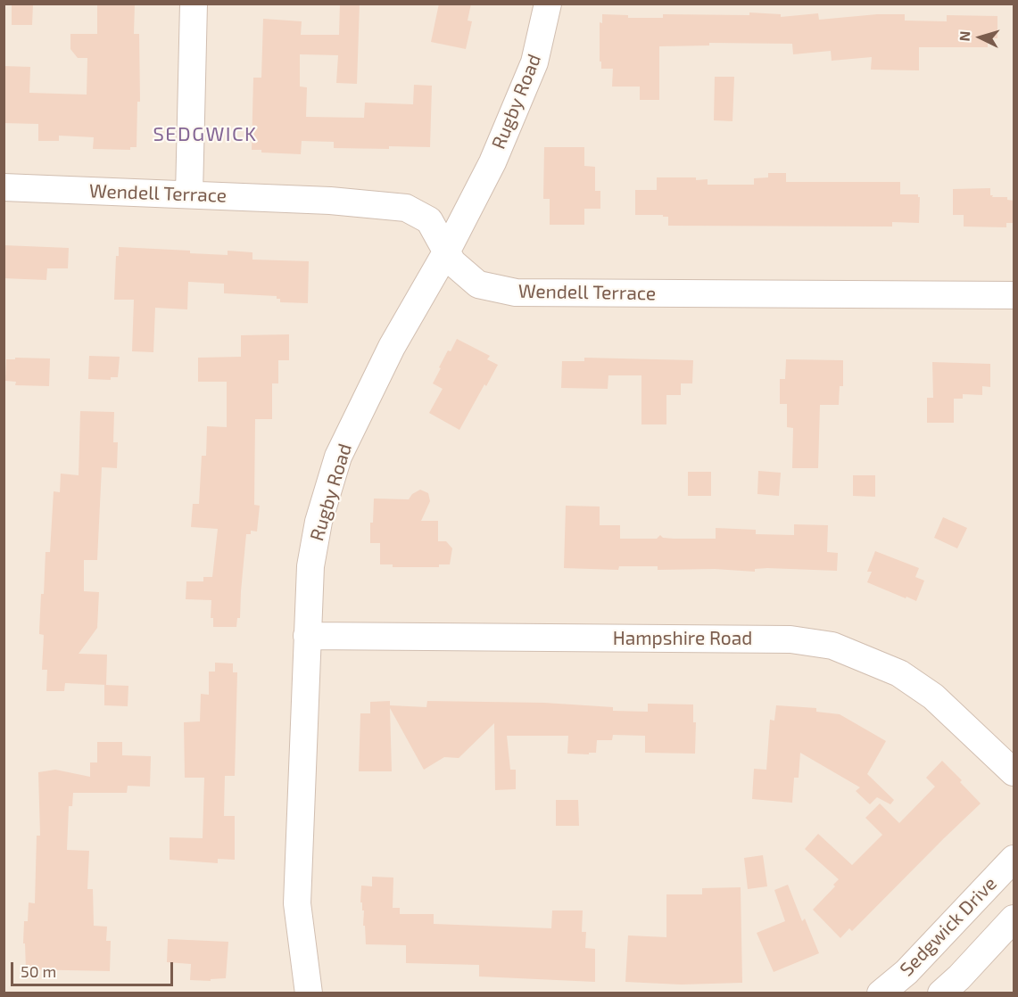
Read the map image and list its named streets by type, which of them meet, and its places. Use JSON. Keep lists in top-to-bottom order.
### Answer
{
  "streets": {
    "street": [
      "Rugby Road",
      "Wendell Terrace",
      "Hampshire Road",
      "Sedgwick Drive"
    ]
  },
  "crossings": [
    ["Rugby Road", "Wendell Terrace"],
    ["Rugby Road", "Hampshire Road"]
  ],
  "districts": ["SEDGWICK"],
  "scale_bar": "50 m",
  "north": "left"
}
